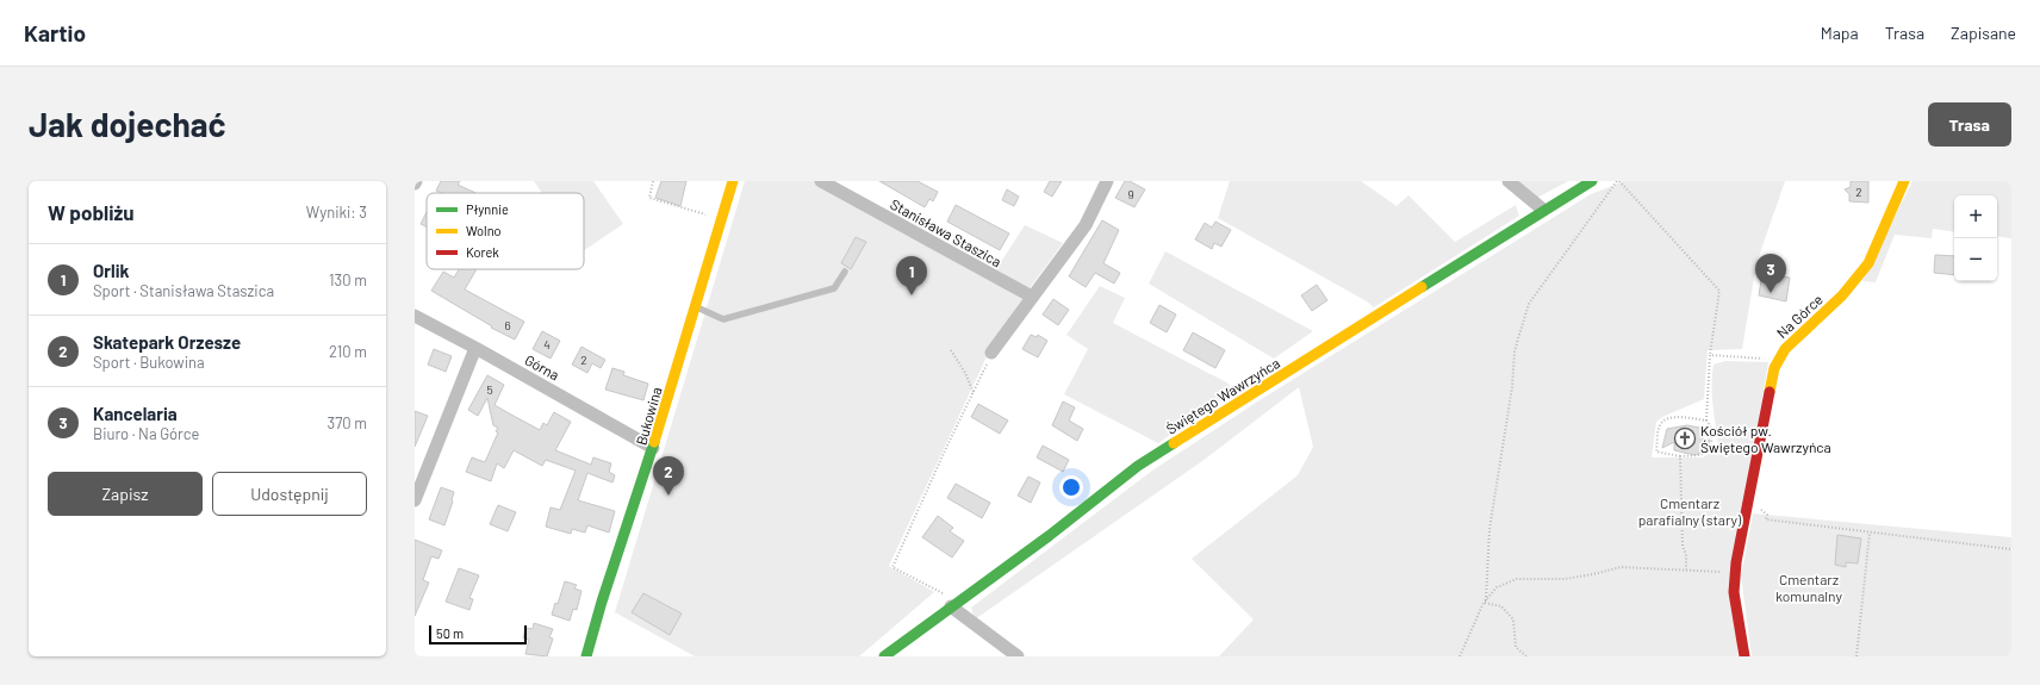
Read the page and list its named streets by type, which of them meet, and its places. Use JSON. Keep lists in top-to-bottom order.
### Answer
{
  "streets": {
    "street": [
      "Stanisława Staszica",
      "Na Górce",
      "Górna",
      "Świętego Wawrzyńca",
      "Bukowina"
    ]
  },
  "crossings": [
    ["Górna", "Bukowina"]
  ],
  "parks": ["Cmentarz parafialny (stary)", "Cmentarz komunalny"],
  "places": {
    "church": ["Kościół pw. Świętego Wawrzyńca"]
  },
  "house_numbers": [
    "2",
    "9",
    "6",
    "4",
    "2",
    "5"
  ],
  "legend": ["Płynnie", "Wolno", "Korek"],
  "scale_bar": "50 m",
  "page": {
    "header": "Kartio",
    "nav": ["Mapa", "Trasa", "Zapisane"],
    "buttons": [
      "Trasa",
      ["Zapisz", "Udostępnij"]
    ],
    "title": "Jak dojechać",
    "heading": ["W pobliżu", "Wyniki: 3"],
    "map_buttons": ["+", "−"],
    "list": [
      {
        "mark": "1",
        "name": "Orlik",
        "note": "Sport · Stanisława Staszica",
        "value": "130 m"
      },
      {
        "mark": "2",
        "name": "Skatepark Orzesze",
        "note": "Sport · Bukowina",
        "value": "210 m"
      },
      {
        "mark": "3",
        "name": "Kancelaria",
        "note": "Biuro · Na Górce",
        "value": "370 m"
      }
    ],
    "pins": ["3", "1", "2"],
    "scale": "50 m"
  }
}
